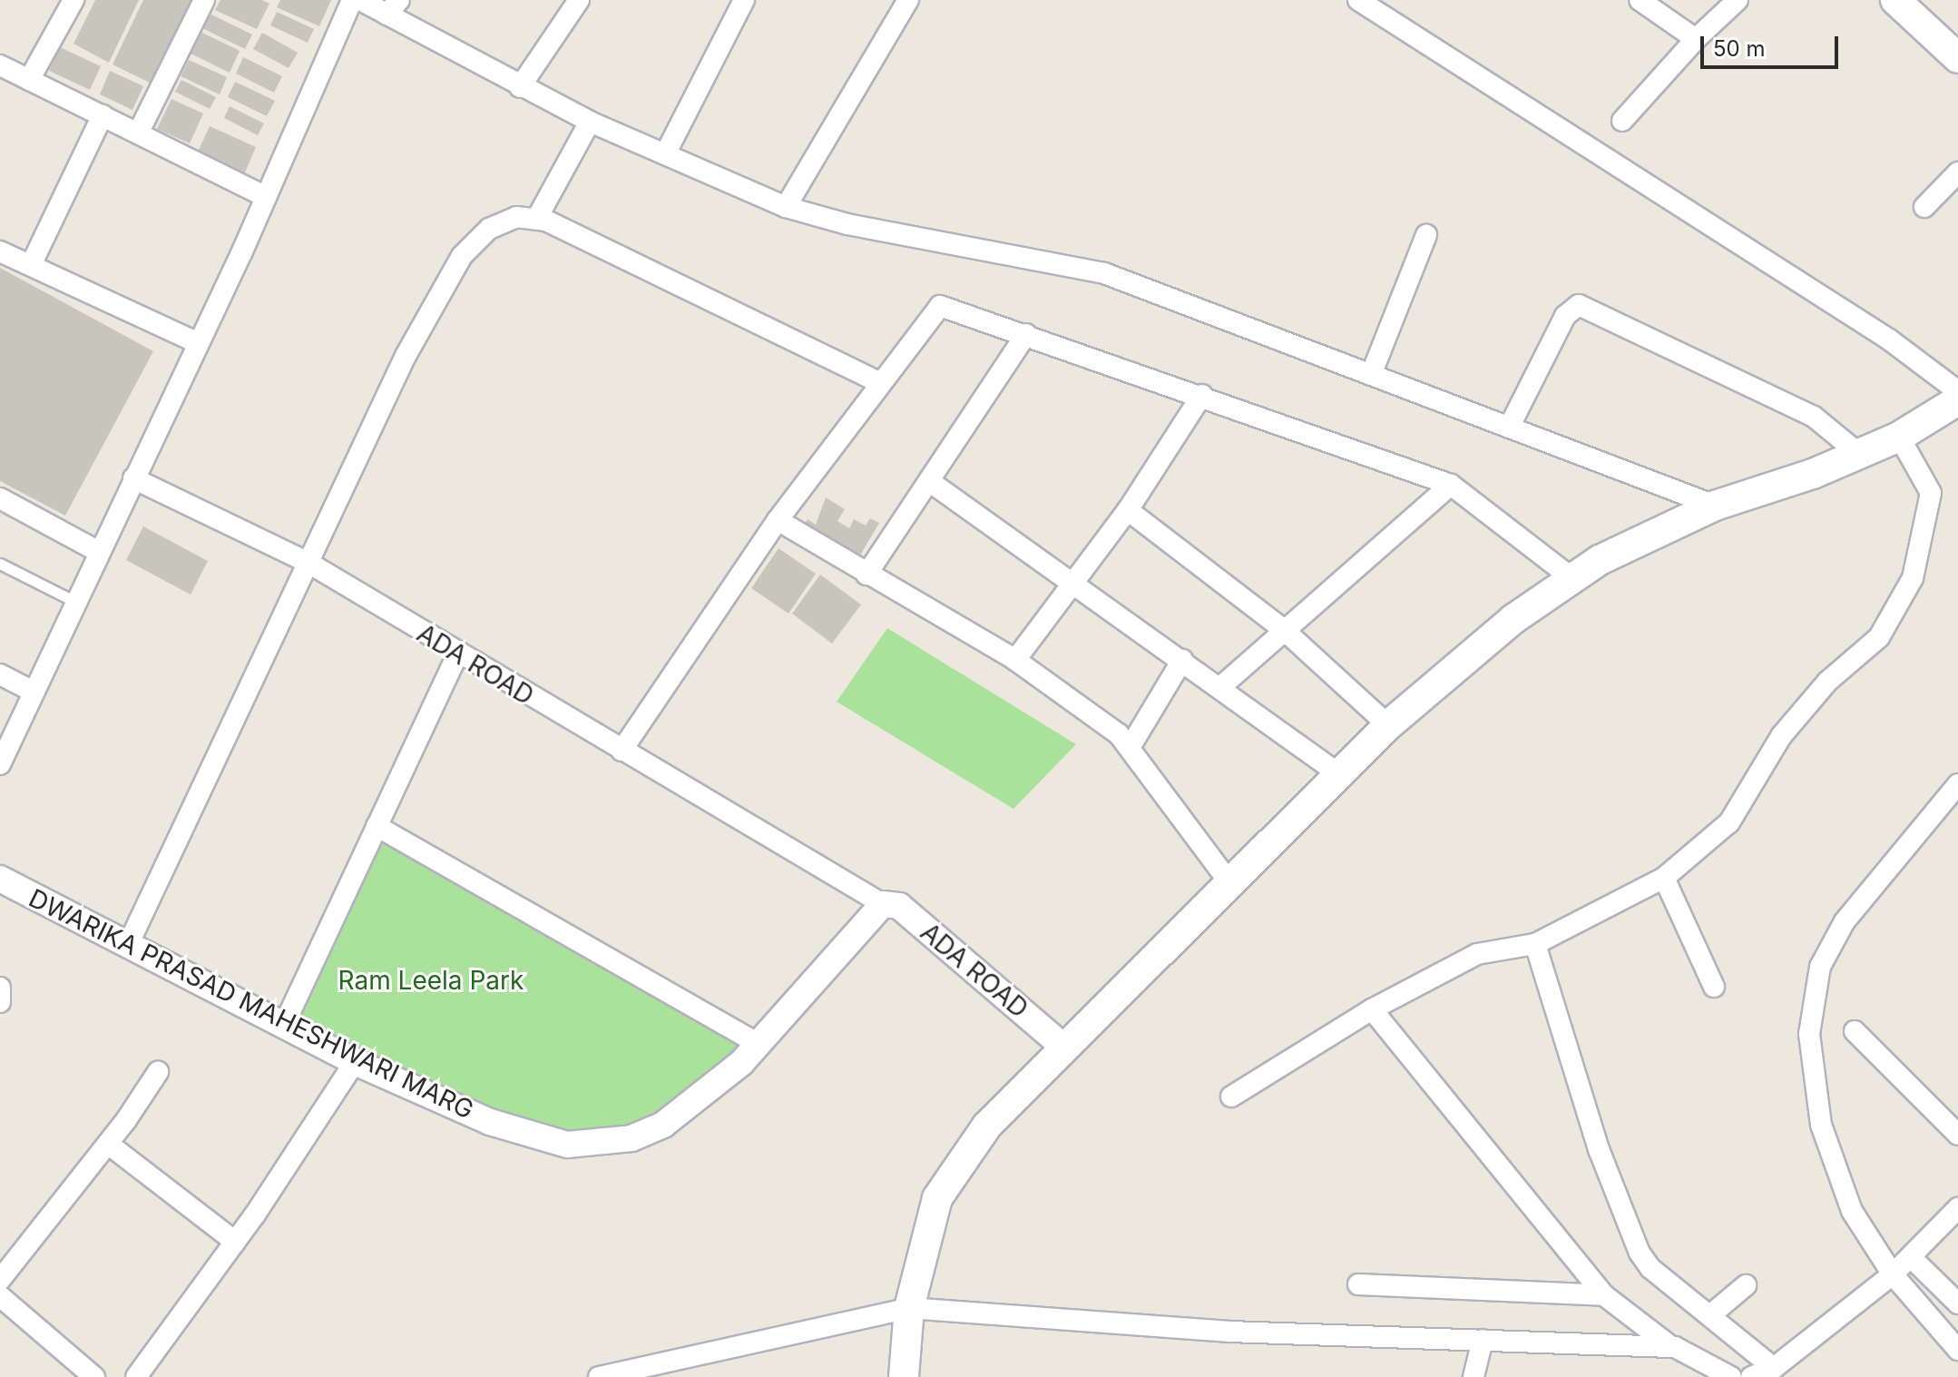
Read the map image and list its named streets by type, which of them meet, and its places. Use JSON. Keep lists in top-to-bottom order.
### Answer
{
  "streets": {
    "street": ["ADA ROAD", "DWARIKA PRASAD MAHESHWARI MARG"]
  },
  "crossings": [
    ["ADA ROAD", "DWARIKA PRASAD MAHESHWARI MARG"]
  ],
  "parks": ["Ram Leela Park"],
  "scale_bar": "50 m"
}
